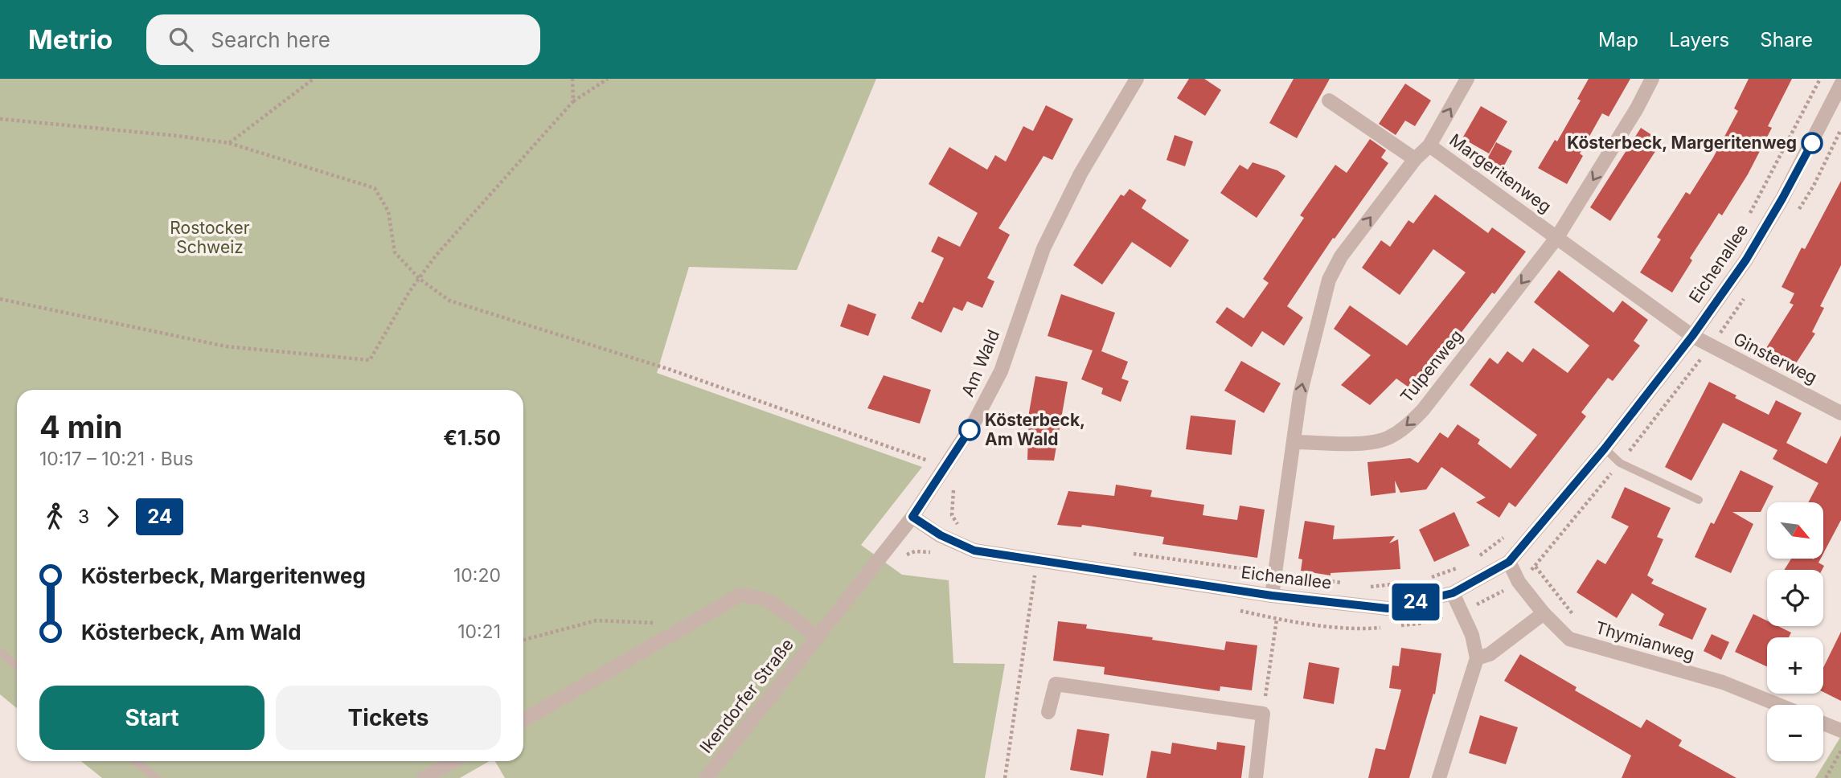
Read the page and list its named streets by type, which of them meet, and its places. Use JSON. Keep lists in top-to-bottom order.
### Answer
{
  "streets": {
    "street": [
      "Margeritenweg",
      "Eichenallee",
      "Ginsterweg",
      "Am Wald",
      "Tulpenweg",
      "Thymianweg",
      "Ikendorfer Straße"
    ]
  },
  "crossings": [
    ["Margeritenweg", "Eichenallee"],
    ["Margeritenweg", "Ginsterweg"],
    ["Margeritenweg", "Tulpenweg"],
    ["Eichenallee", "Ginsterweg"],
    ["Eichenallee", "Am Wald"],
    ["Eichenallee", "Thymianweg"],
    ["Am Wald", "Ikendorfer Straße"]
  ],
  "one_way": ["Tulpenweg"],
  "parks": ["Rostocker Schweiz"],
  "places": ["Kösterbeck, Margeritenweg", "Kösterbeck, Am Wald"],
  "lines": ["bus line 24"],
  "north": "bottom right",
  "page": {
    "header": "Metrio",
    "search": "Search here",
    "nav": ["Map", "Layers", "Share"],
    "on_map": "24",
    "heading": ["4 min", "10:17 – 10:21 · Bus", "€1.50"],
    "legs": ["3", "24"],
    "map_buttons": ["+", "−"],
    "list": [
      {
        "name": "Kösterbeck, Margeritenweg",
        "value": "10:20"
      },
      {
        "name": "Kösterbeck, Am Wald",
        "value": "10:21"
      }
    ],
    "buttons": ["Start", "Tickets"]
  }
}
